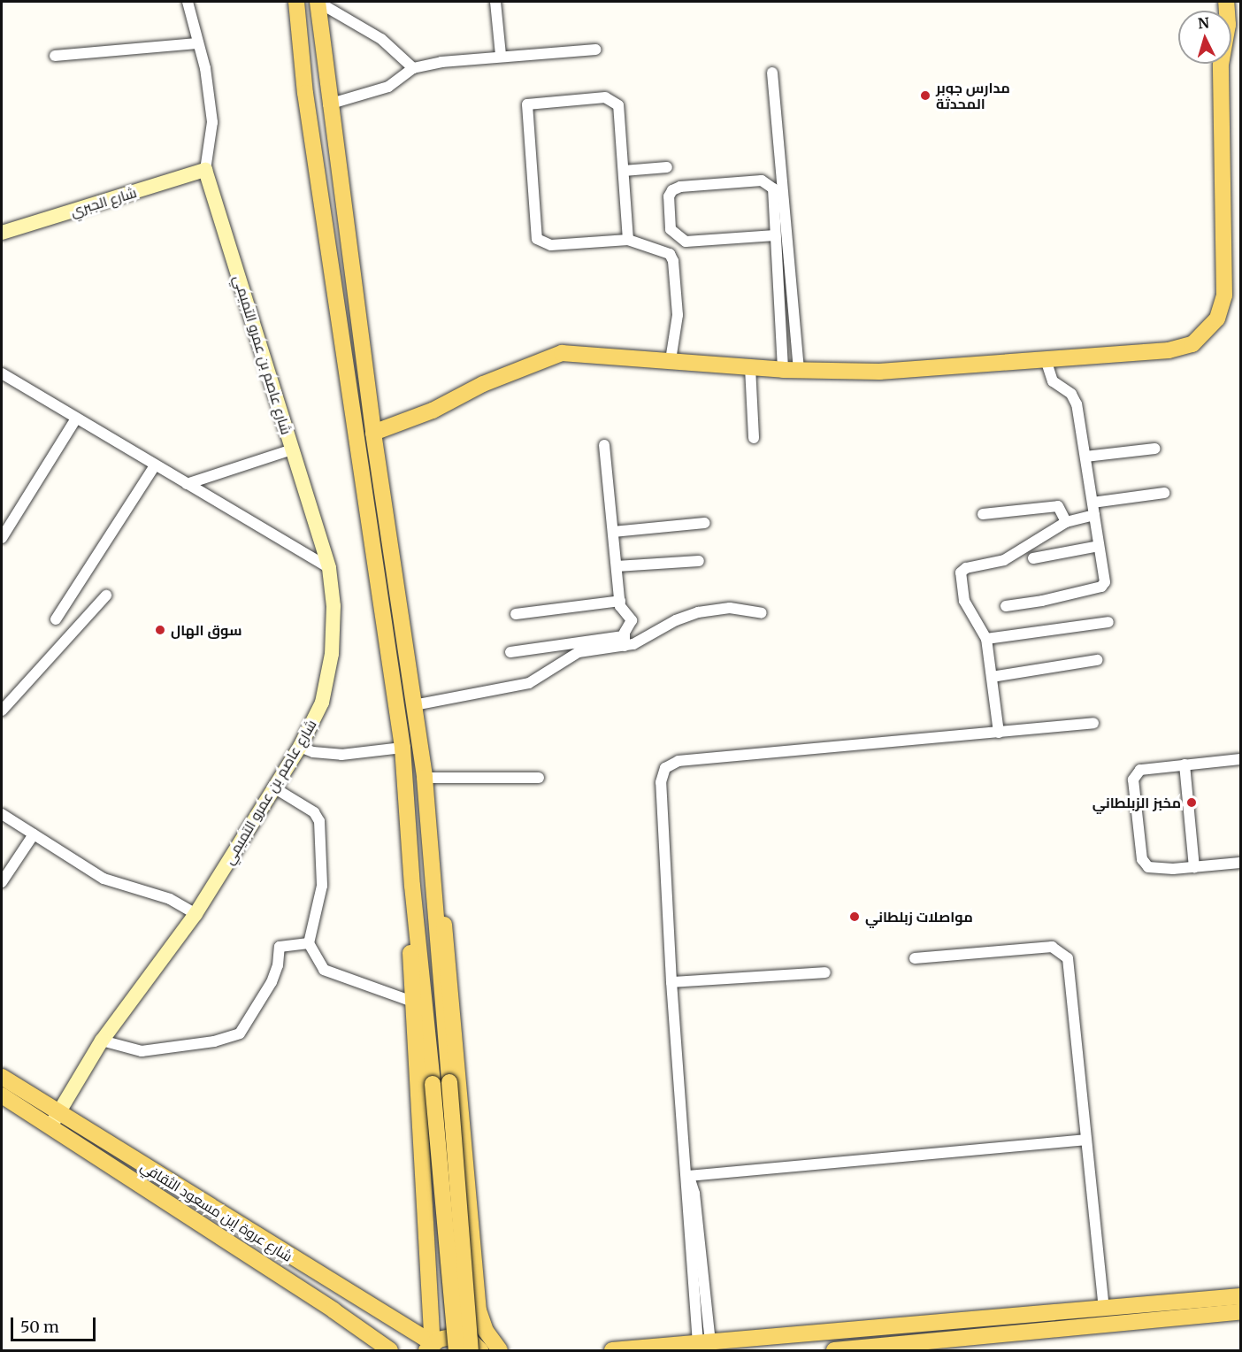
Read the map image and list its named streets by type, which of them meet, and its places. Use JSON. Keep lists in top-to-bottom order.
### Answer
{
  "streets": {
    "main road": ["شارع الجبري", "شارع عاصم بن عمرو التميمي", "شارع عروة إبن مسعود الثقافي"]
  },
  "crossings": [
    ["شارع الجبري", "شارع عاصم بن عمرو التميمي"],
    ["شارع عاصم بن عمرو التميمي", "شارع عروة إبن مسعود الثقافي"]
  ],
  "places": [
    "مدارس جوبر المحدثة",
    "سوق الهال",
    "مخبز الزبلطاني",
    "مواصلات زبلطاني"
  ],
  "scale_bar": "50 m",
  "north": "top"
}
